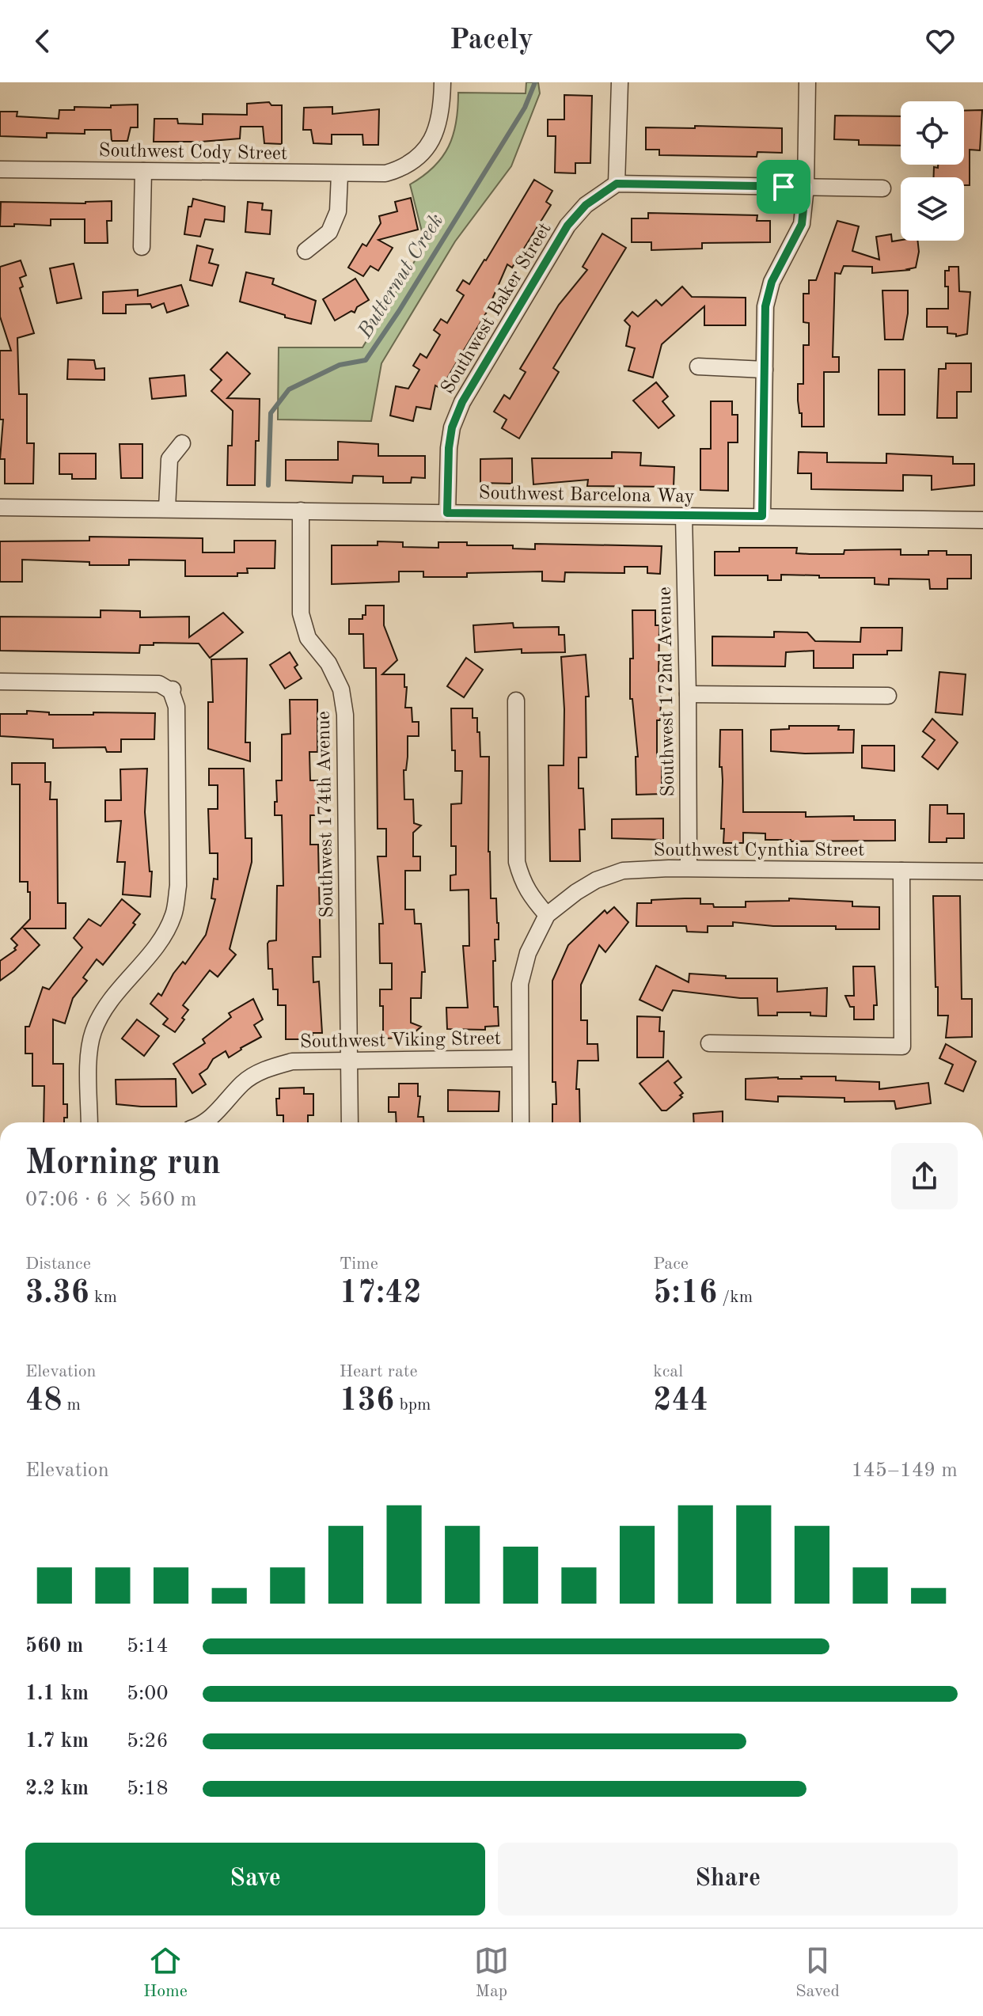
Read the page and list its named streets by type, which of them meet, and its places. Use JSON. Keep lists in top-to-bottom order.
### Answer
{
  "streets": {
    "street": [
      "Southwest Cody Street",
      "Southwest Baker Street",
      "Southwest Barcelona Way",
      "Southwest 172nd Avenue",
      "Southwest 174th Avenue",
      "Southwest Cynthia Street",
      "Southwest Viking Street"
    ]
  },
  "crossings": [
    ["Southwest Baker Street", "Southwest Barcelona Way"],
    ["Southwest Barcelona Way", "Southwest 172nd Avenue"],
    ["Southwest Barcelona Way", "Southwest 174th Avenue"],
    ["Southwest 172nd Avenue", "Southwest Cynthia Street"],
    ["Southwest 174th Avenue", "Southwest Viking Street"]
  ],
  "water": ["Butternut Creek"],
  "page": {
    "header": "Pacely",
    "heading": ["Morning run", "07:06 · 6 × 560 m"],
    "stats": [
      ["Distance", "3.36 km"],
      ["Time", "17:42"],
      ["Pace", "5:16 /km"],
      ["Elevation", "48 m"],
      ["Heart rate", "136 bpm"],
      ["kcal", "244"]
    ],
    "chart": ["Elevation", "145–149 m"],
    "list": [
      {
        "name": "560 m",
        "note": "5:14"
      },
      {
        "name": "1.1 km",
        "note": "5:00"
      },
      {
        "name": "1.7 km",
        "note": "5:26"
      },
      {
        "name": "2.2 km",
        "note": "5:18"
      }
    ],
    "buttons": ["Save", "Share"],
    "tabs": ["Home", "Map", "Saved"]
  }
}
